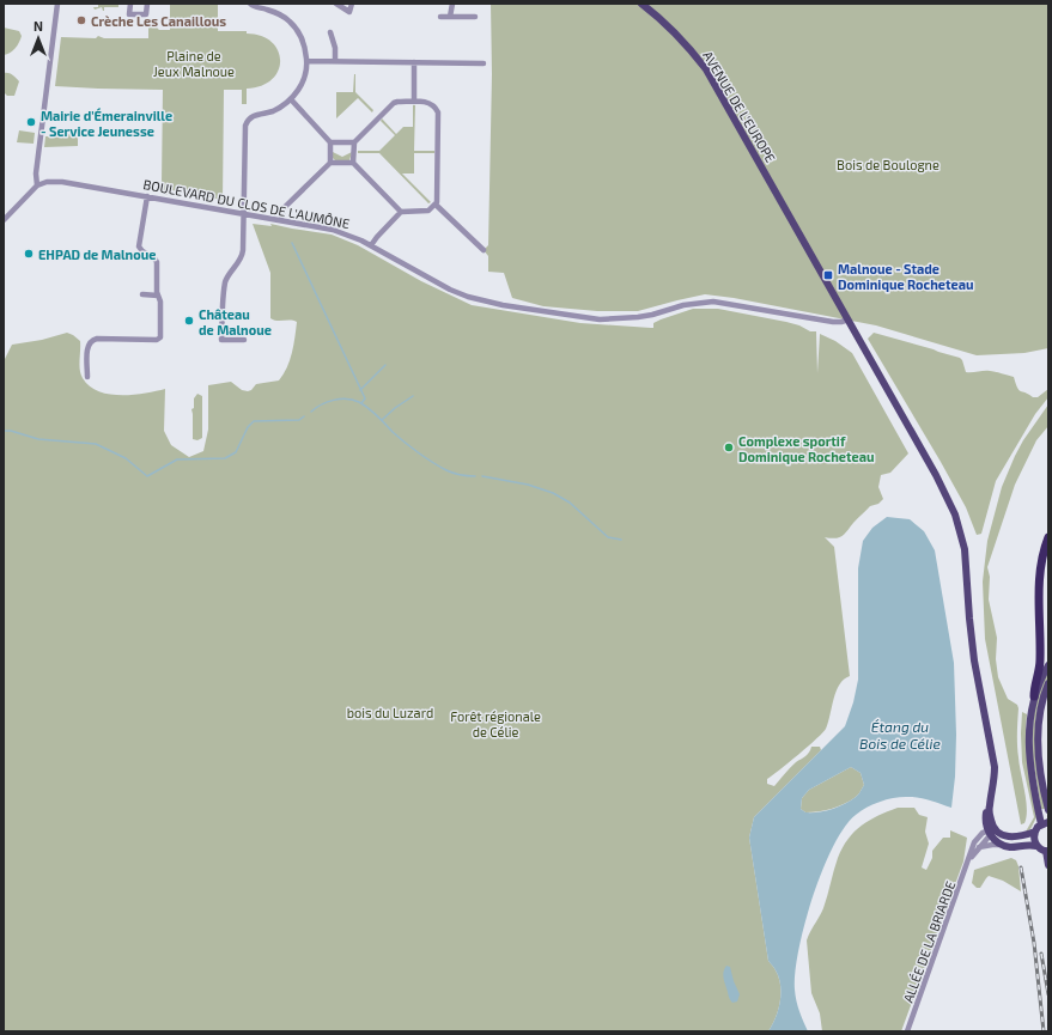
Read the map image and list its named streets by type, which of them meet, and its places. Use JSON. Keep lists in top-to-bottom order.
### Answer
{
  "streets": {
    "main road": ["AVENUE DE L'EUROPE"],
    "street": ["BOULEVARD DU CLOS DE L'AUMÔNE", "ALLÉE DE LA BRIARDE"]
  },
  "crossings": [
    ["AVENUE DE L'EUROPE", "BOULEVARD DU CLOS DE L'AUMÔNE"]
  ],
  "water": ["Étang du Bois de Célie"],
  "parks": [
    "Plaine de Jeux Malnoue",
    "Bois de Boulogne",
    "bois du Luzard",
    "Forêt régionale de Célie"
  ],
  "places": {
    "other": [
      "Crèche Les Canaillous",
      "Mairie d'Émerainville - Service Jeunesse",
      "EHPAD de Malnoue",
      "Château de Malnoue",
      "Complexe sportif Dominique Rocheteau"
    ],
    "transit": ["Malnoue - Stade Dominique Rocheteau"]
  },
  "north": "top"
}
